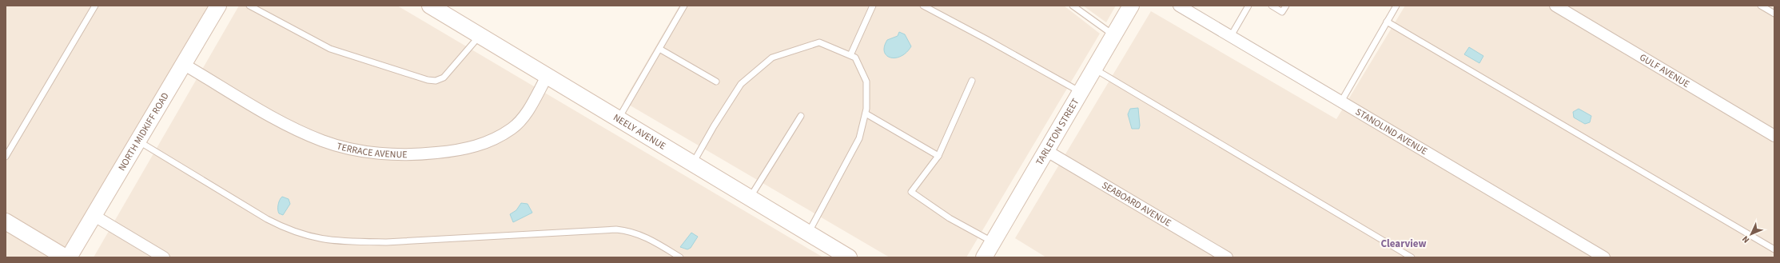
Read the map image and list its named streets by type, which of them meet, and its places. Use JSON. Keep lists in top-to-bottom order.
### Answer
{
  "streets": {
    "street": [
      "GULF AVENUE",
      "NEELY AVENUE",
      "STANOLIND AVENUE",
      "NORTH MIDKIFF ROAD",
      "TARLETON STREET",
      "TERRACE AVENUE",
      "SEABOARD AVENUE"
    ]
  },
  "crossings": [
    ["NEELY AVENUE", "TERRACE AVENUE"],
    ["NORTH MIDKIFF ROAD", "TERRACE AVENUE"],
    ["TARLETON STREET", "SEABOARD AVENUE"]
  ],
  "districts": ["Clearview"],
  "north": "bottom left"
}
